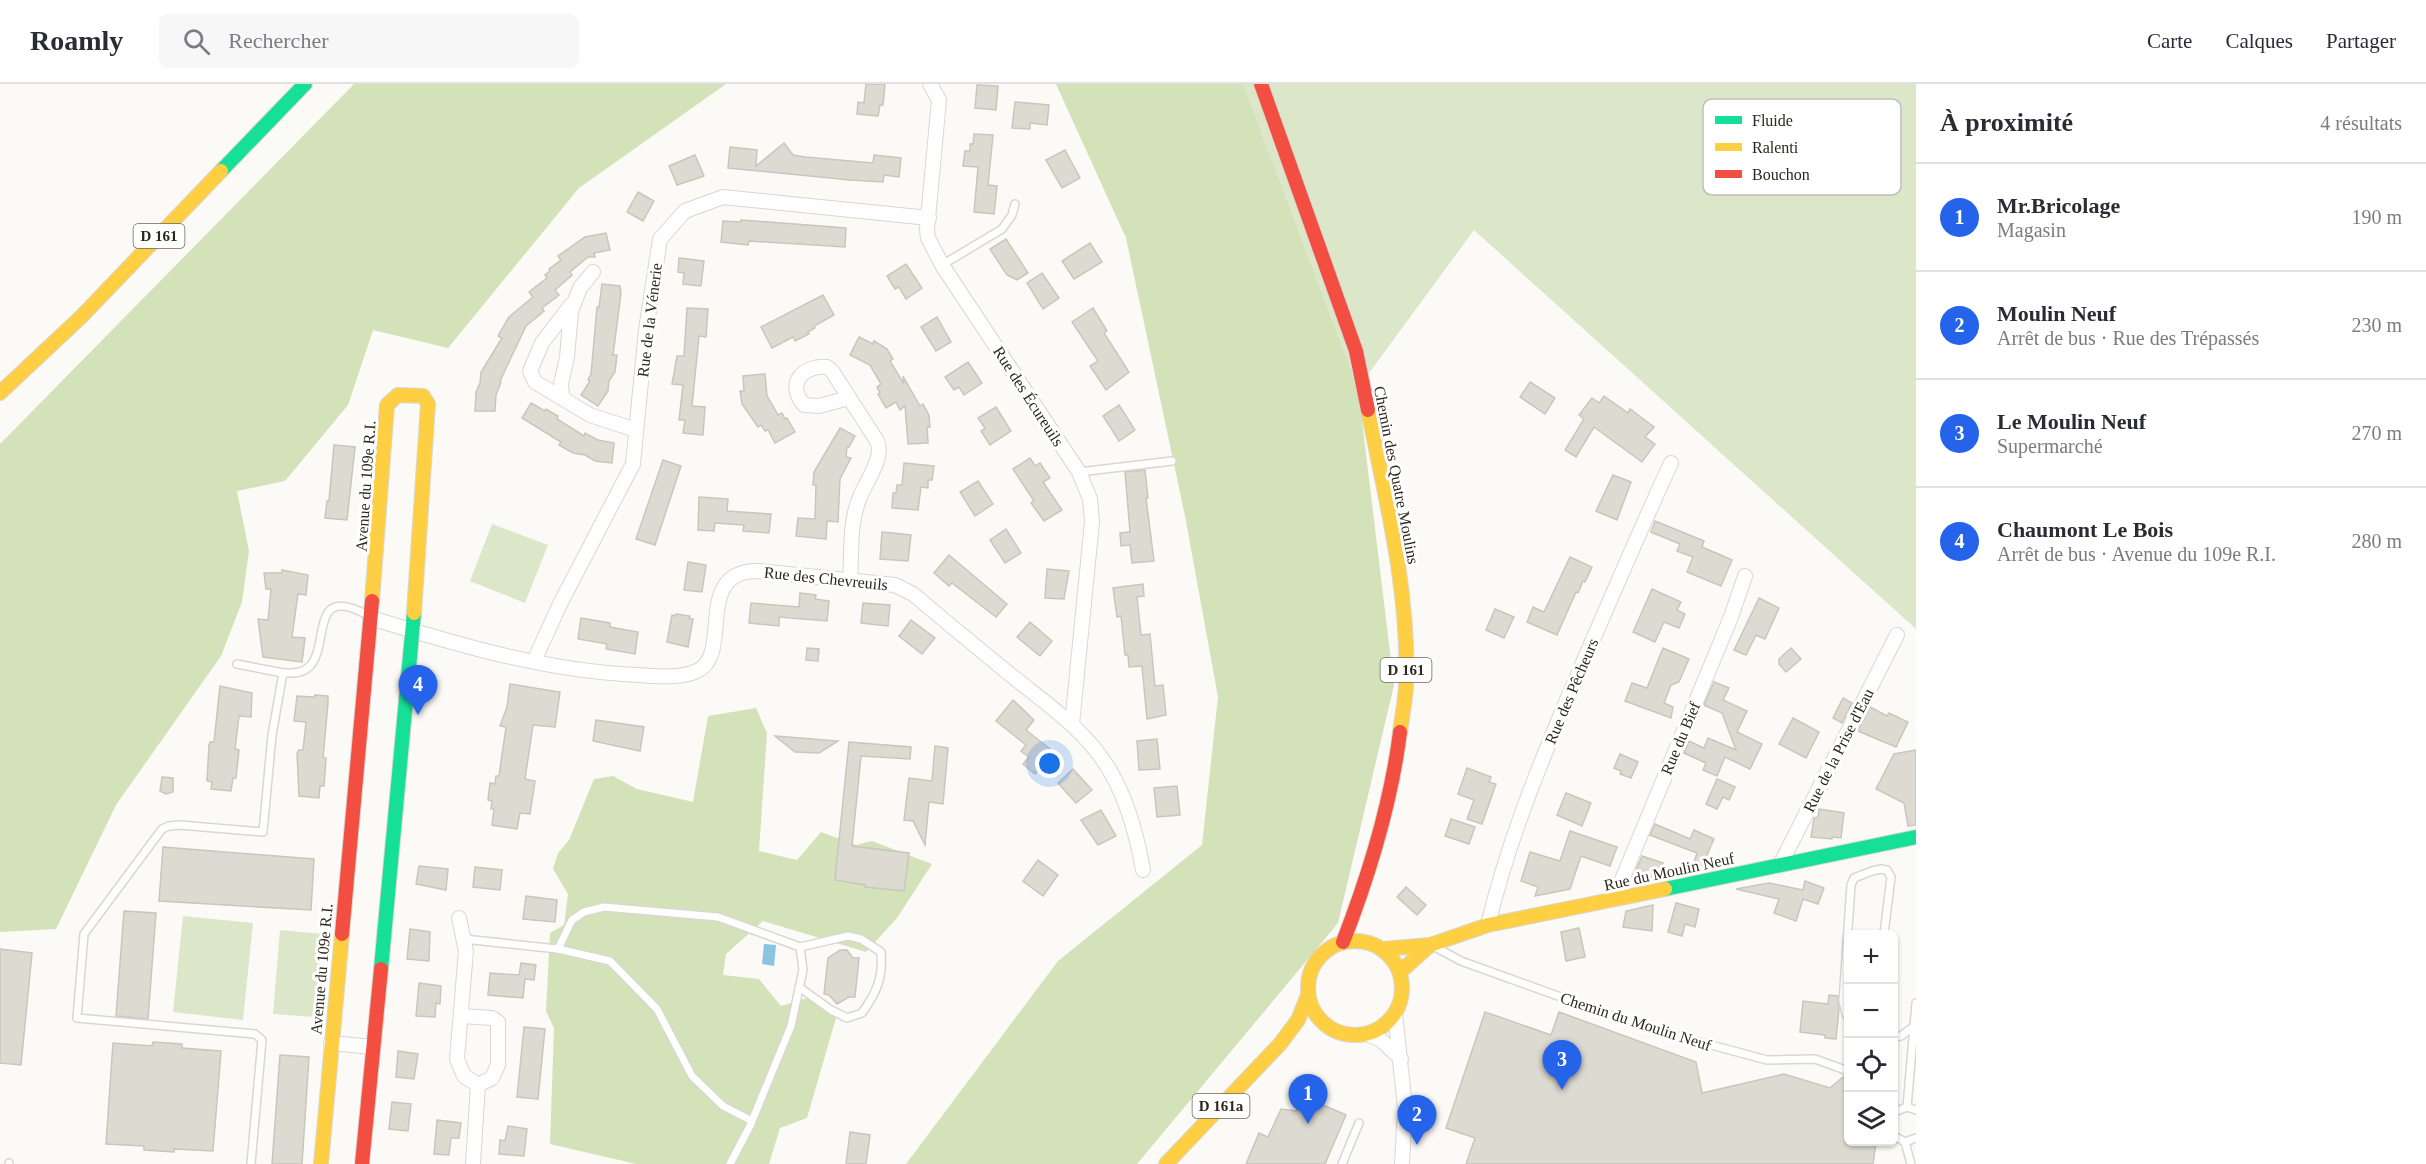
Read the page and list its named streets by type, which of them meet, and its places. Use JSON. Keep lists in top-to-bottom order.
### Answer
{
  "streets": {
    "street": [
      "D 161",
      "Rue de la Vénerie",
      "Rue des Écureuils",
      "Chemin des Quatre Moulins",
      "Avenue du 109e R.I.",
      "Rue des Chevreuils",
      "Rue des Pêcheurs",
      "Rue du Bief",
      "Rue de la Prise d'Eau",
      "Rue du Moulin Neuf",
      "D 161a"
    ],
    "lane": ["Chemin du Moulin Neuf"]
  },
  "crossings": [
    ["Rue de la Vénerie", "Rue des Écureuils"],
    ["Rue de la Vénerie", "Rue des Chevreuils"],
    ["Rue des Écureuils", "Rue des Chevreuils"],
    ["Chemin des Quatre Moulins", "Rue du Moulin Neuf"],
    ["Chemin des Quatre Moulins", "D 161a"],
    ["Avenue du 109e R.I.", "Rue des Chevreuils"],
    ["Rue des Pêcheurs", "Rue du Moulin Neuf"],
    ["Rue du Bief", "Rue du Moulin Neuf"],
    ["Rue de la Prise d'Eau", "Rue du Moulin Neuf"],
    ["Rue du Moulin Neuf", "Chemin du Moulin Neuf"],
    ["Rue du Moulin Neuf", "D 161a"]
  ],
  "legend": ["Fluide", "Ralenti", "Bouchon"],
  "page": {
    "header": "Roamly",
    "search": "Rechercher",
    "nav": ["Carte", "Calques", "Partager"],
    "heading": ["À proximité", "4 résultats"],
    "list": [
      {
        "mark": "1",
        "name": "Mr.Bricolage",
        "note": "Magasin",
        "value": "190 m"
      },
      {
        "mark": "2",
        "name": "Moulin Neuf",
        "note": "Arrêt de bus · Rue des Trépassés",
        "value": "230 m"
      },
      {
        "mark": "3",
        "name": "Le Moulin Neuf",
        "note": "Supermarché",
        "value": "270 m"
      },
      {
        "mark": "4",
        "name": "Chaumont Le Bois",
        "note": "Arrêt de bus · Avenue du 109e R.I.",
        "value": "280 m"
      }
    ],
    "pins": [
      "4",
      "3",
      "1",
      "2"
    ],
    "map_buttons": ["+", "−"]
  }
}
